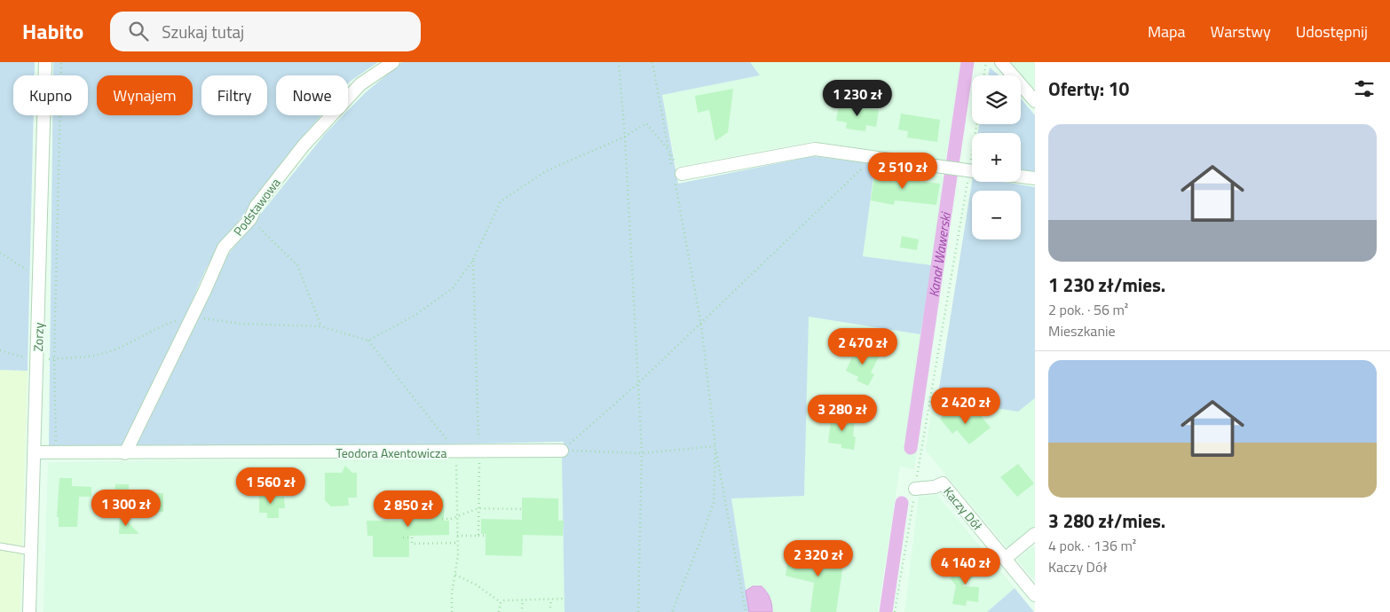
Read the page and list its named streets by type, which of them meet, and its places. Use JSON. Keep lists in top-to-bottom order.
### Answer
{
  "streets": {
    "street": [
      "Podstawowa",
      "Zorzy",
      "Teodora Axentowicza",
      "Kaczy Dół"
    ]
  },
  "crossings": [
    ["Podstawowa", "Teodora Axentowicza"],
    ["Zorzy", "Teodora Axentowicza"]
  ],
  "water": ["Kanał Wawerski"],
  "page": {
    "header": "Habito",
    "search": "Szukaj tutaj",
    "nav": ["Mapa", "Warstwy", "Udostępnij"],
    "heading": "Oferty: 10",
    "map_buttons": ["+", "−"],
    "chip": [
      "Kupno",
      "Wynajem",
      "Filtry",
      "Nowe"
    ],
    "price": [
      "1 230 zł",
      "2 510 zł",
      "2 470 zł",
      "2 420 zł",
      "3 280 zł",
      "1 560 zł",
      "1 300 zł",
      "2 850 zł",
      "2 320 zł",
      "4 140 zł"
    ],
    "list": [
      {
        "name": "1 230 zł/mies.",
        "note": "2 pok. · 56 m² · Mieszkanie"
      },
      {
        "name": "3 280 zł/mies.",
        "note": "4 pok. · 136 m² · Kaczy Dół"
      }
    ]
  }
}
